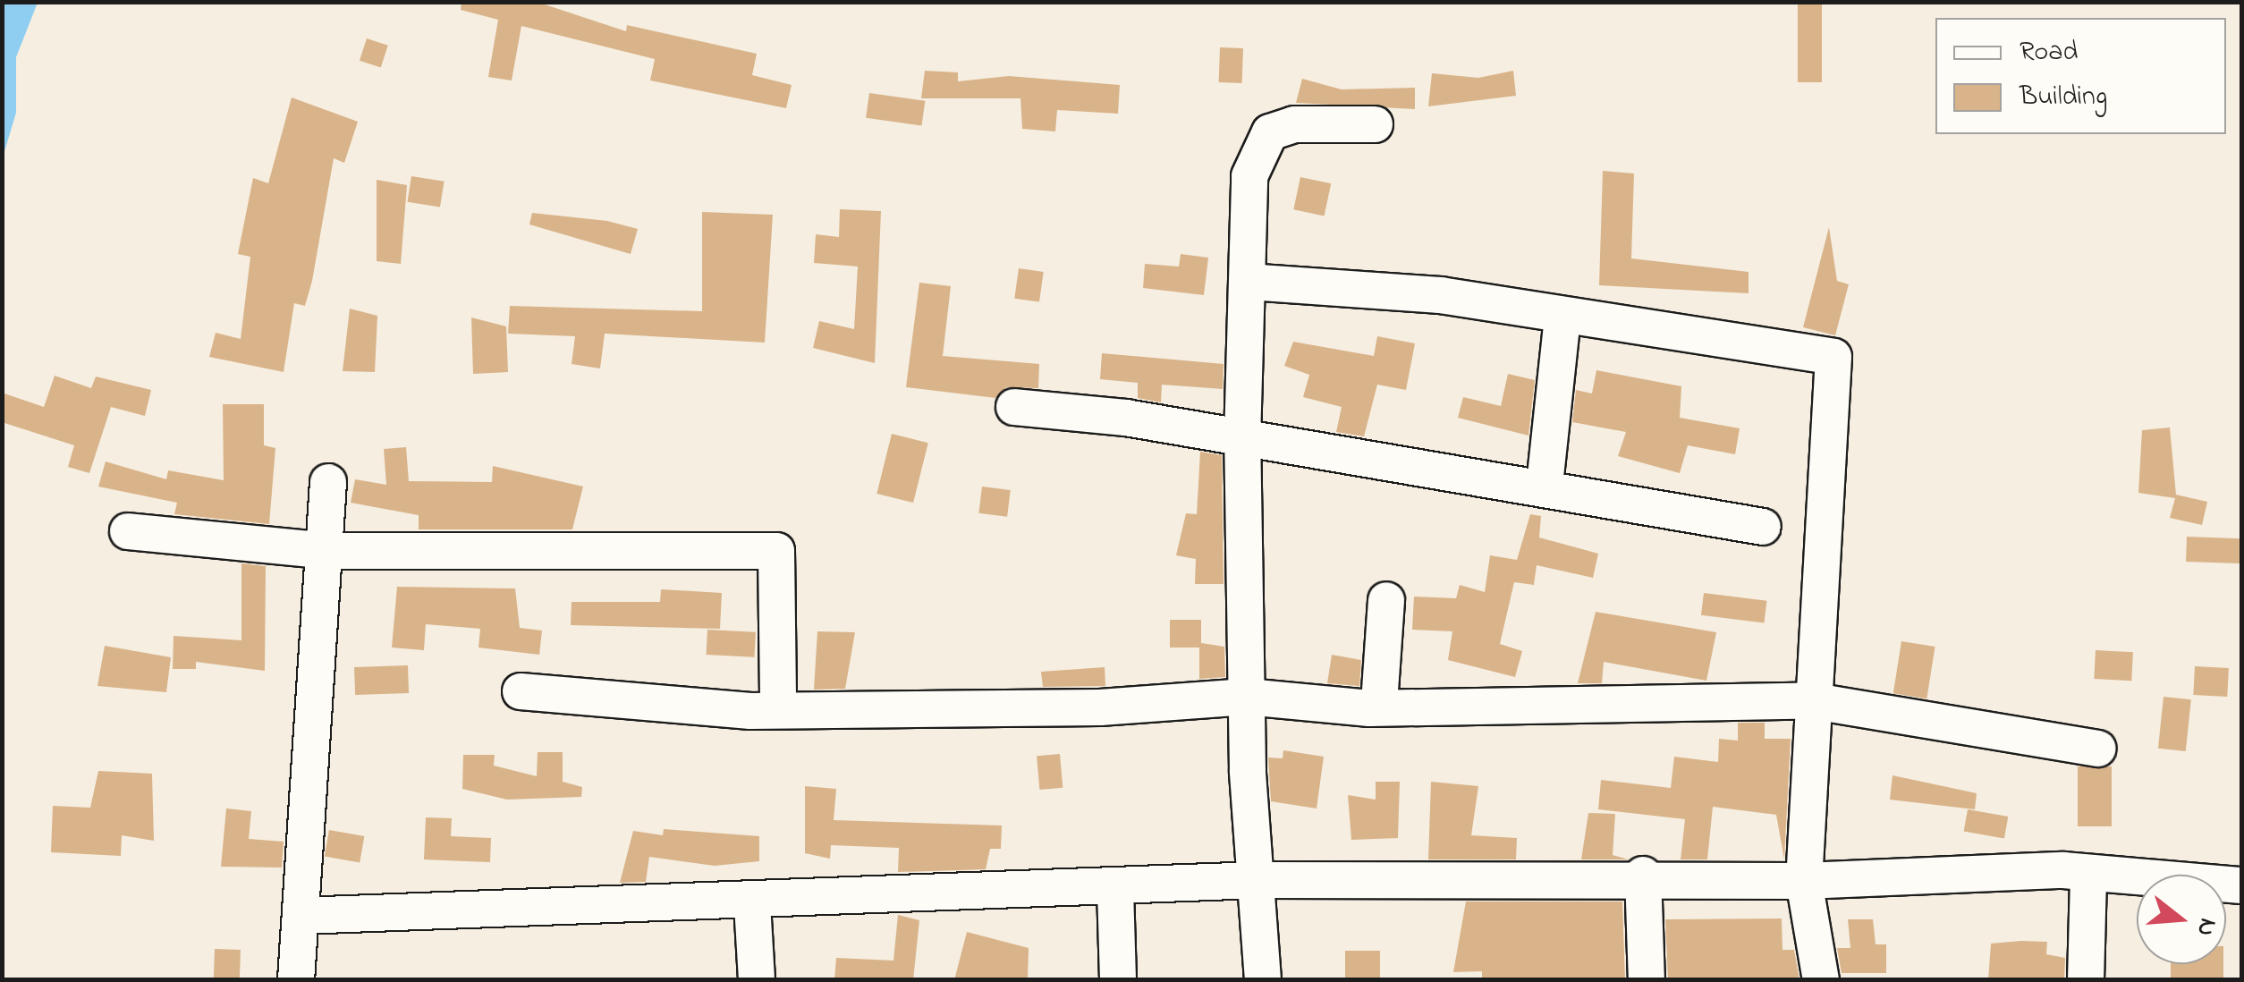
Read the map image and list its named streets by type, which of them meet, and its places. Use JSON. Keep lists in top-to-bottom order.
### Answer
{
  "legend": ["Road", "Building"],
  "north": "right"
}
